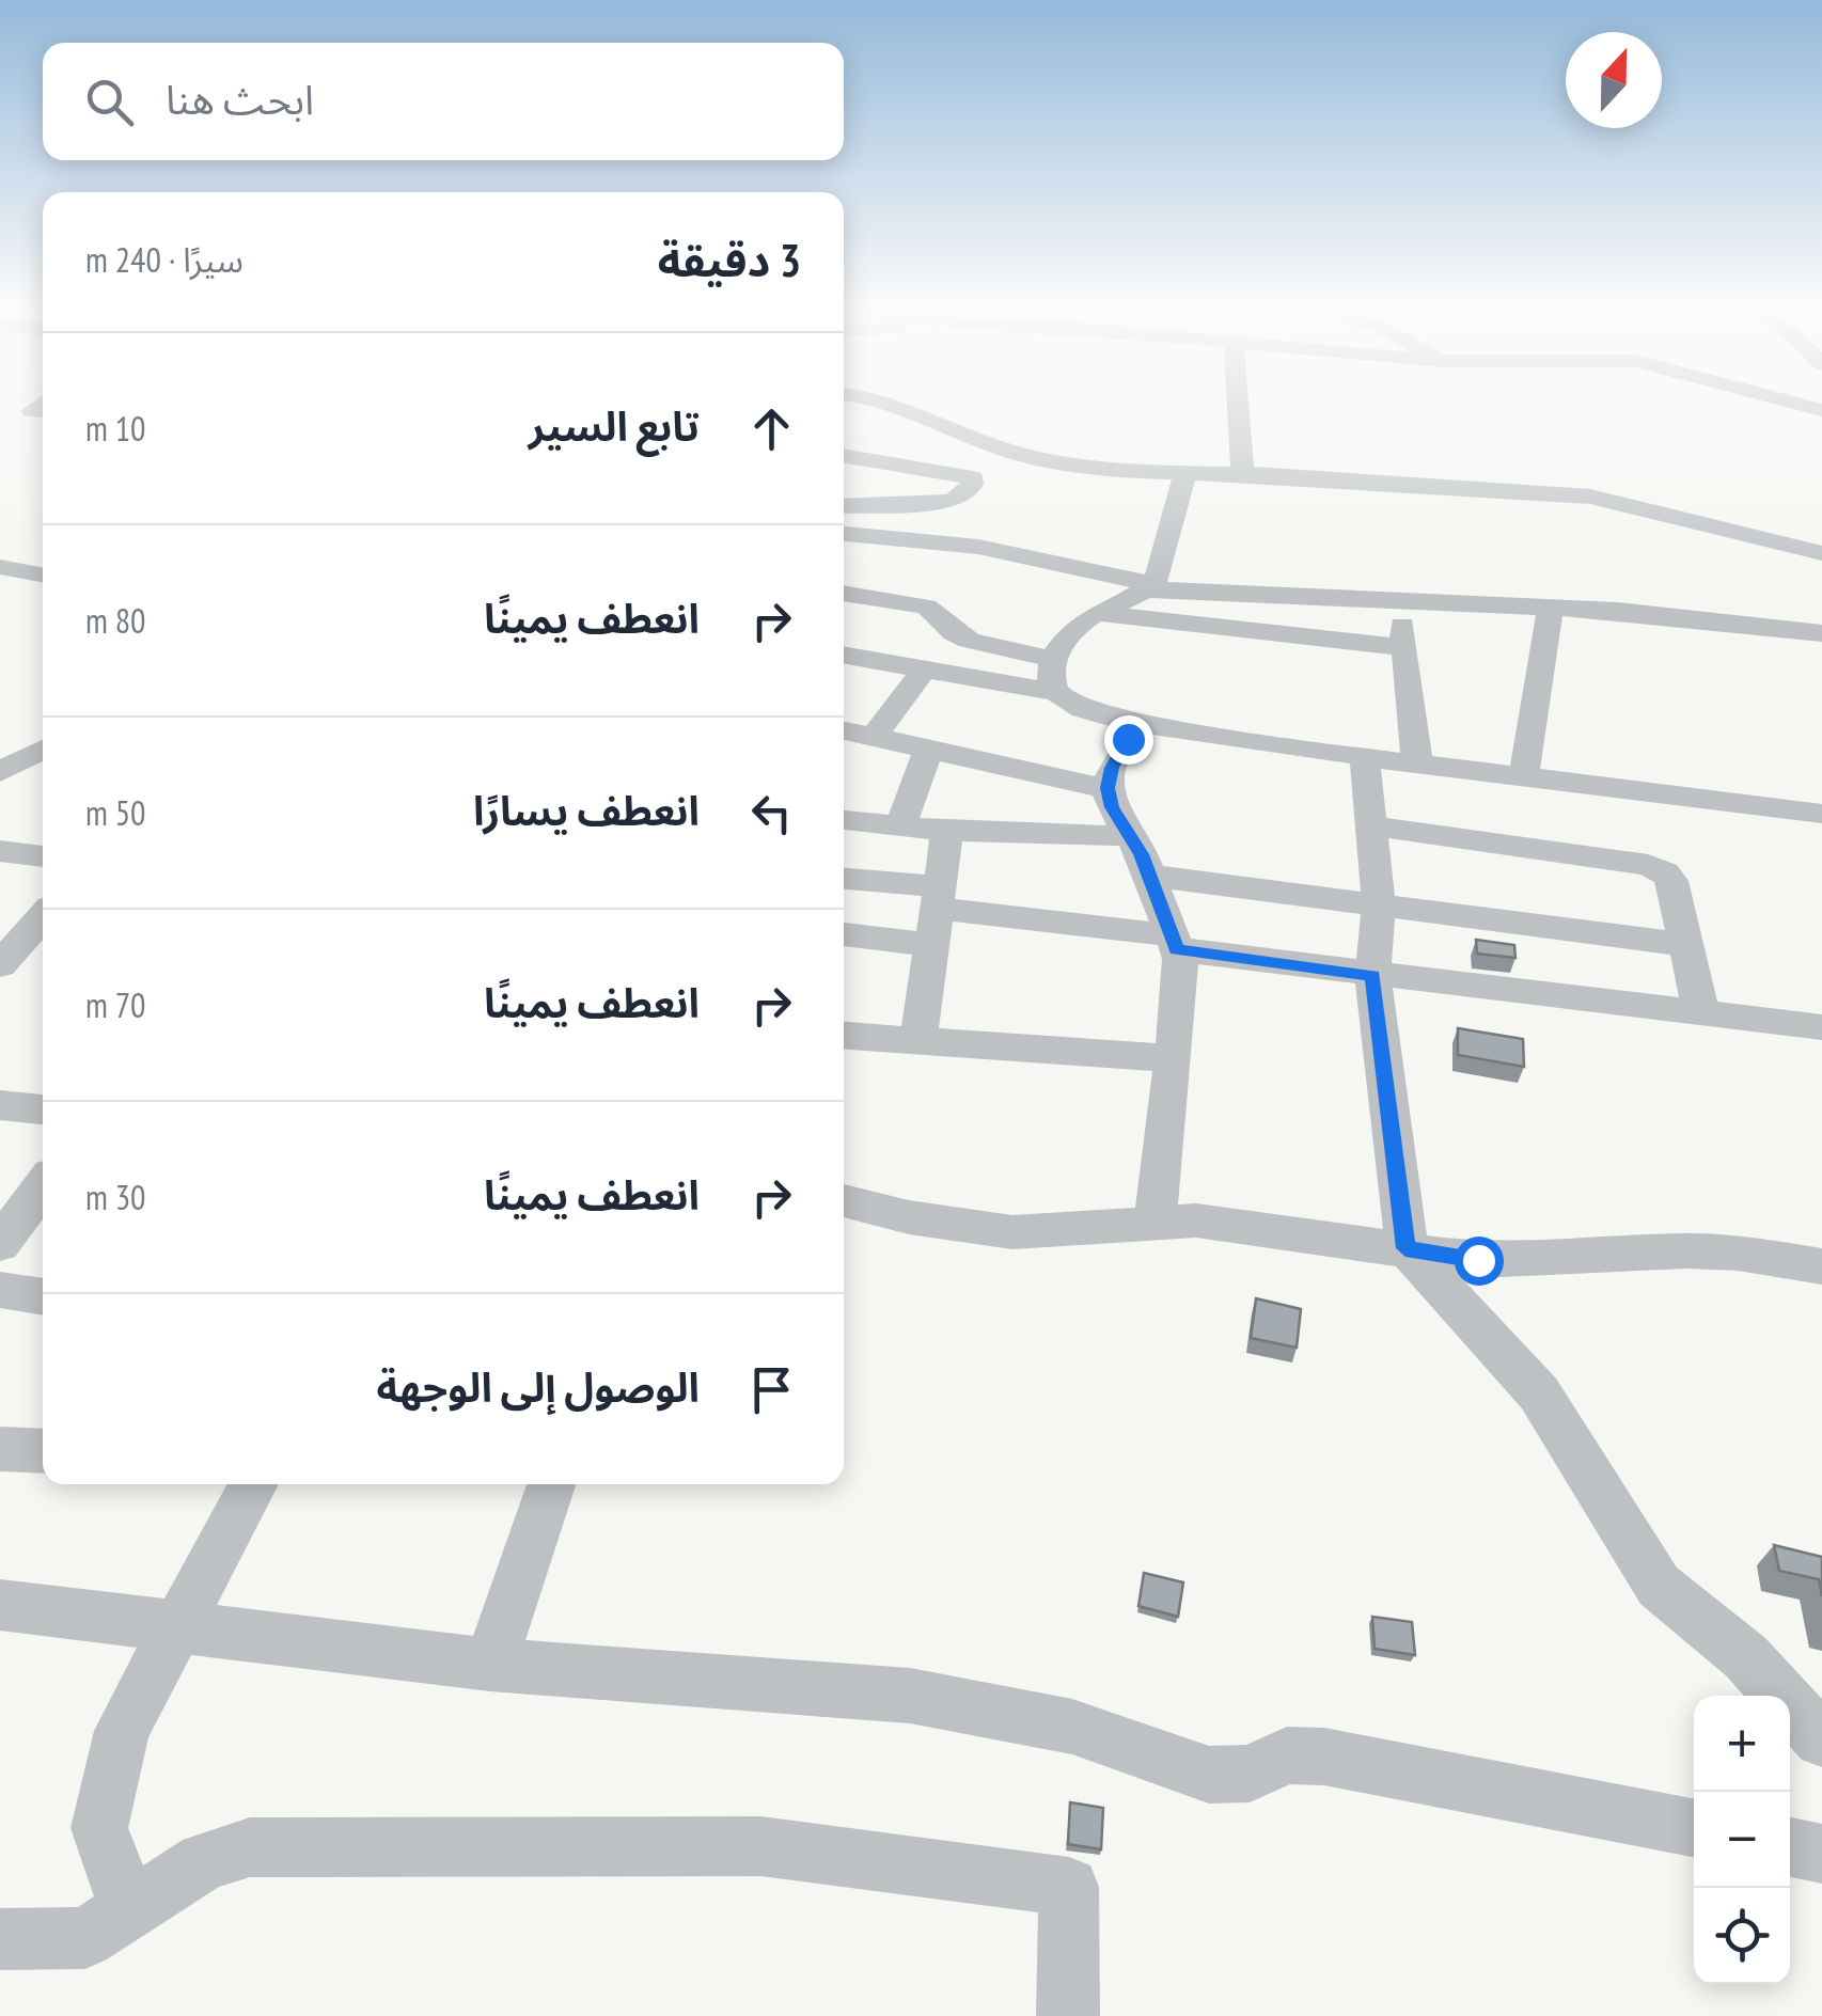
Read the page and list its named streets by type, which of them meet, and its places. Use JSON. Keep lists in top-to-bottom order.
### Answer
{
  "north": "top",
  "page": {
    "search": "ابحث هنا",
    "heading": ["3 دقيقة", "سيرًا · 240 m"],
    "list": [
      ["تابع السير", "10 m"],
      ["انعطف يمينًا", "80 m"],
      ["انعطف يسارًا", "50 m"],
      ["انعطف يمينًا", "70 m"],
      ["انعطف يمينًا", "30 m"],
      "الوصول إلى الوجهة"
    ],
    "map_buttons": ["+", "−"]
  }
}
